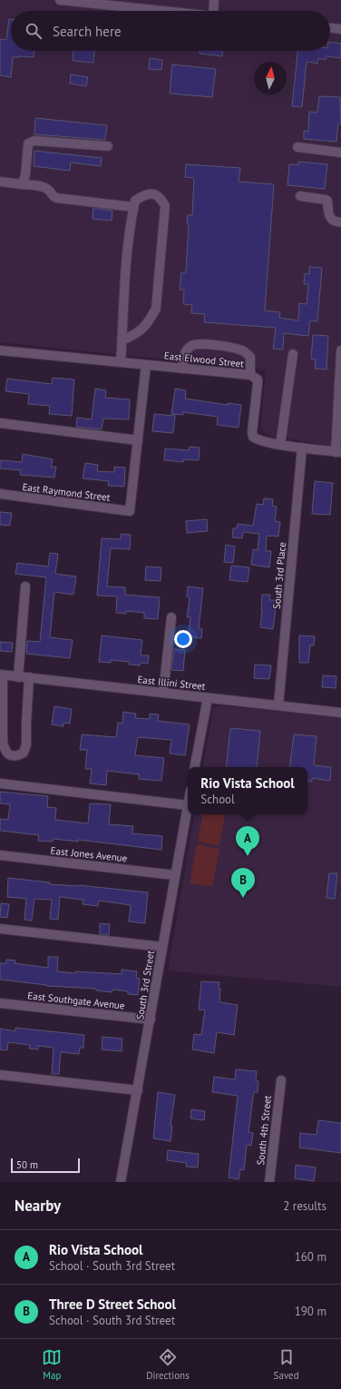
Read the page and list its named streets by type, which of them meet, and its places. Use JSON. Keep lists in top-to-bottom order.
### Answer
{
  "streets": {
    "street": [
      "East Elwood Street",
      "East Raymond Street",
      "South 3rd Place",
      "East Illini Street",
      "East Jones Avenue",
      "South 3rd Street",
      "East Southgate Avenue",
      "South 4th Street"
    ]
  },
  "crossings": [
    ["East Elwood Street", "South 3rd Place"],
    ["South 3rd Place", "East Illini Street"],
    ["East Jones Avenue", "South 3rd Street"],
    ["South 3rd Street", "East Southgate Avenue"]
  ],
  "scale_bar": "50 m",
  "north": "top",
  "page": {
    "search": "Search here",
    "popup": ["Rio Vista School", "School"],
    "pins": ["A", "B"],
    "scale": "50 m",
    "heading": ["Nearby", "2 results"],
    "list": [
      {
        "mark": "A",
        "name": "Rio Vista School",
        "note": "School · South 3rd Street",
        "value": "160 m"
      },
      {
        "mark": "B",
        "name": "Three D Street School",
        "note": "School · South 3rd Street",
        "value": "190 m"
      }
    ],
    "nav": ["Map", "Directions", "Saved"]
  }
}
